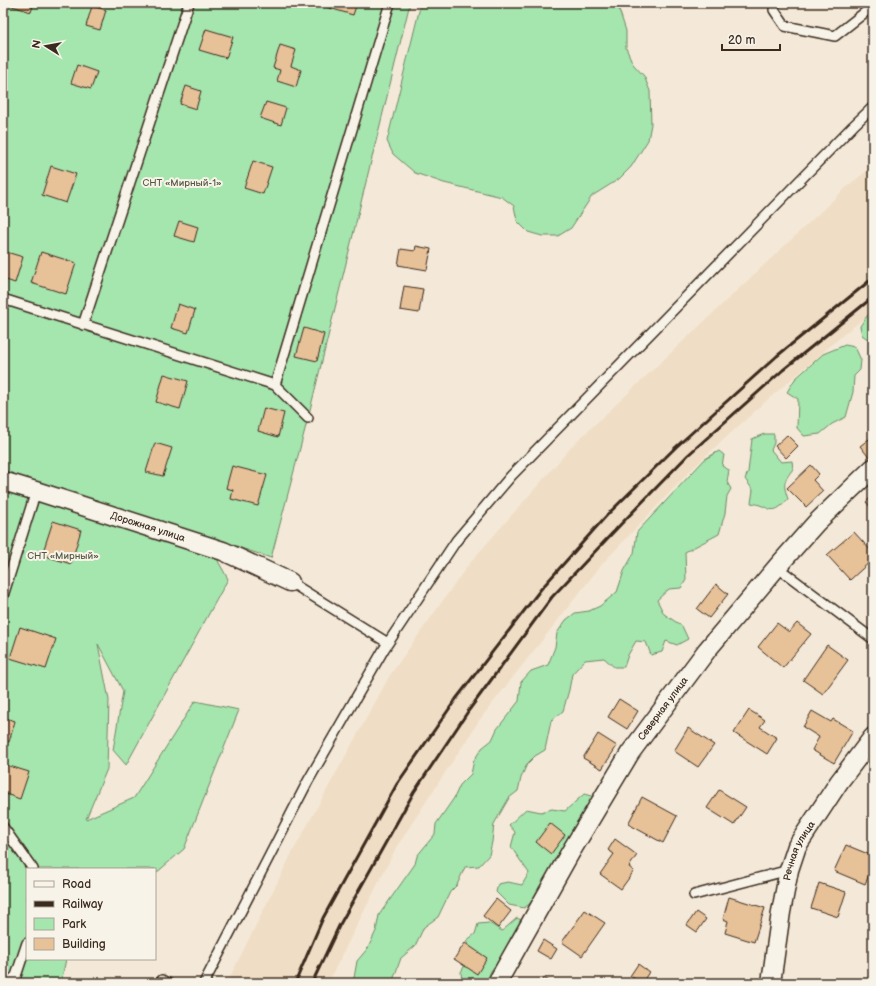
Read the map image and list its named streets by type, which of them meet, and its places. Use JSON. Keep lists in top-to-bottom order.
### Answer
{
  "streets": {
    "street": ["Дорожная улица", "Северная улица", "Речная улица"]
  },
  "parks": ["СНТ «Мирный-1»", "СНТ «Мирный»"],
  "legend": [
    "Road",
    "Railway",
    "Park",
    "Building"
  ],
  "scale_bar": "20 m",
  "north": "left"
}
